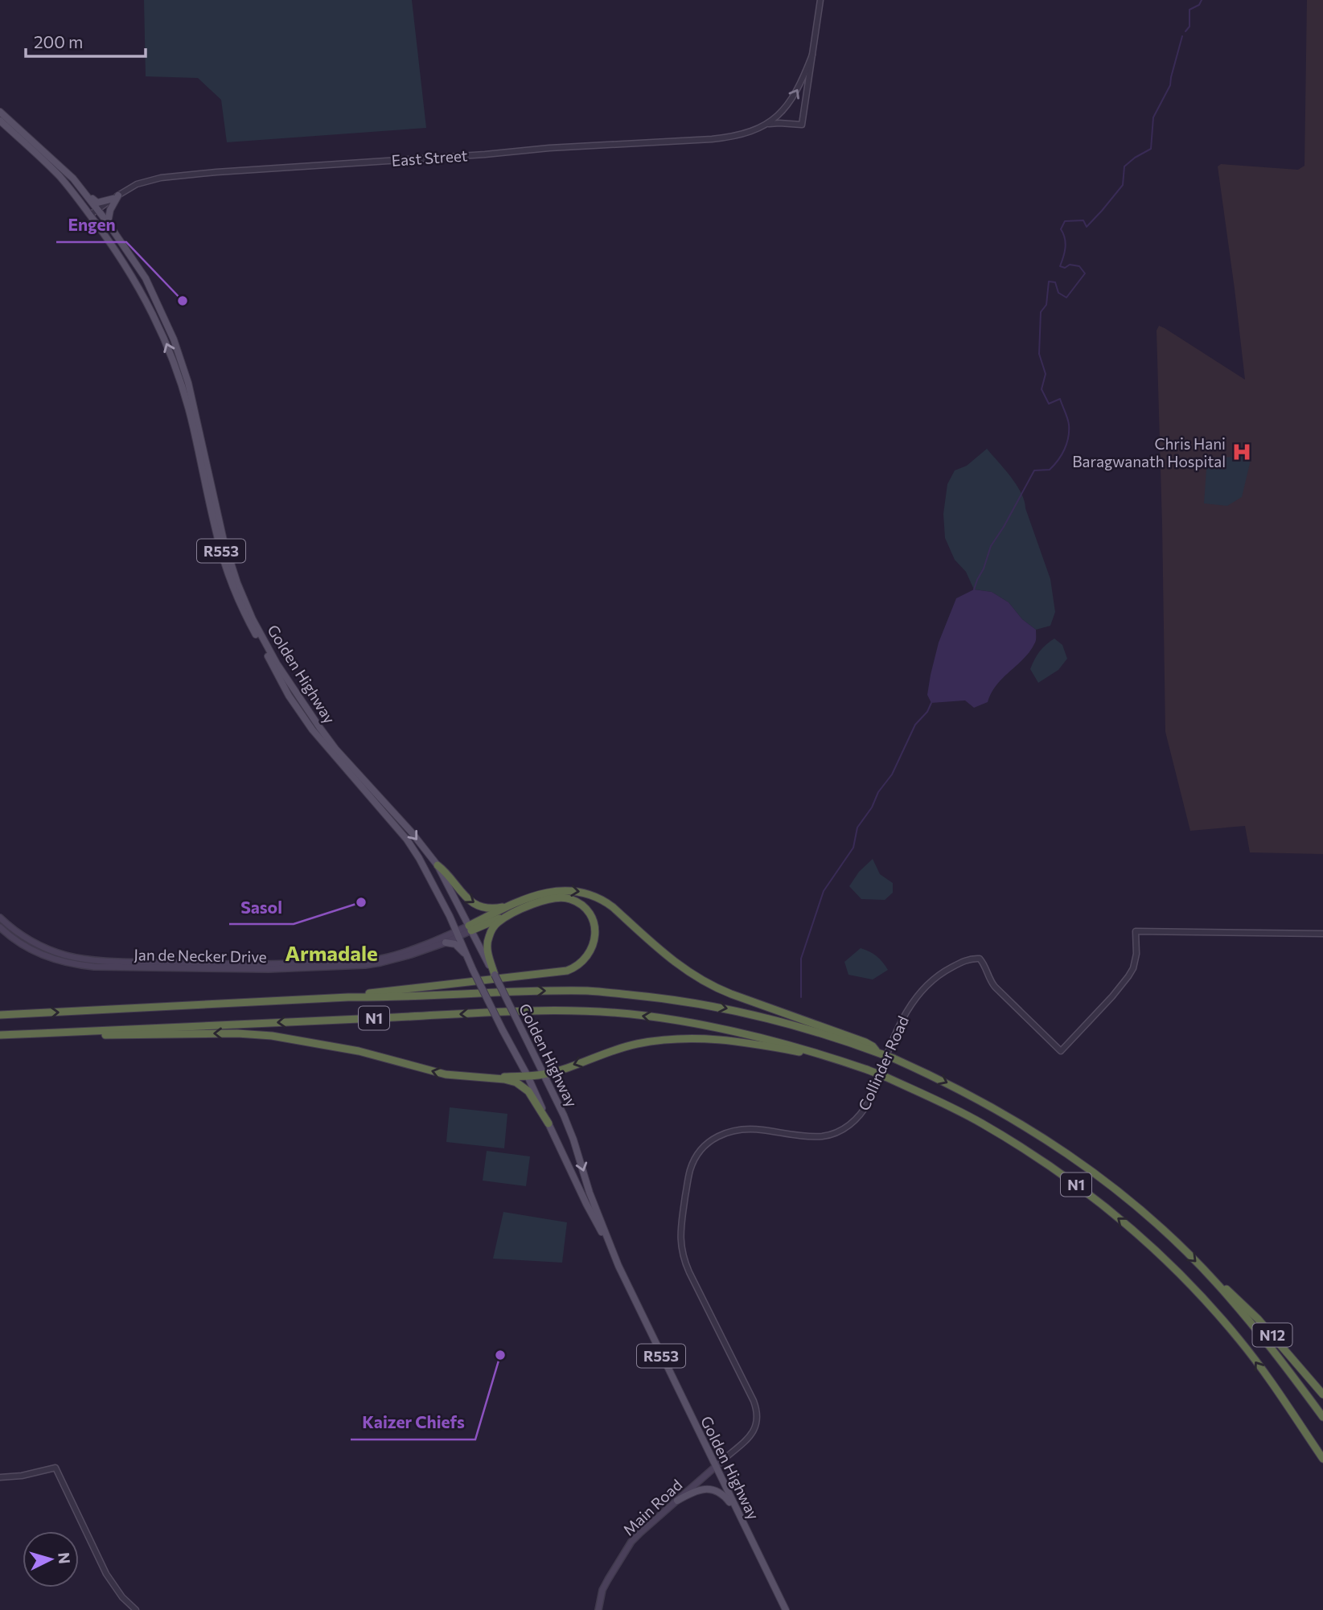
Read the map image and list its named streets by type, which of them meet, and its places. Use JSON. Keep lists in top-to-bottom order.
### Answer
{
  "streets": {
    "highway": ["N1", "N12"],
    "main road": [
      "R553",
      "Golden Highway",
      "Jan de Necker Drive",
      "Main Road"
    ],
    "street": ["East Street", "Collinder Road"]
  },
  "crossings": [
    ["East Street", "Golden Highway"],
    ["Golden Highway", "Jan de Necker Drive"],
    ["Golden Highway", "Collinder Road"],
    ["Golden Highway", "Main Road"],
    ["N1", "N12"],
    ["Collinder Road", "Main Road"]
  ],
  "districts": ["Armadale"],
  "places": {
    "other": ["Engen", "Sasol", "Kaizer Chiefs"],
    "hospital": ["Chris Hani Baragwanath Hospital"]
  },
  "scale_bar": "200 m",
  "north": "right"
}
